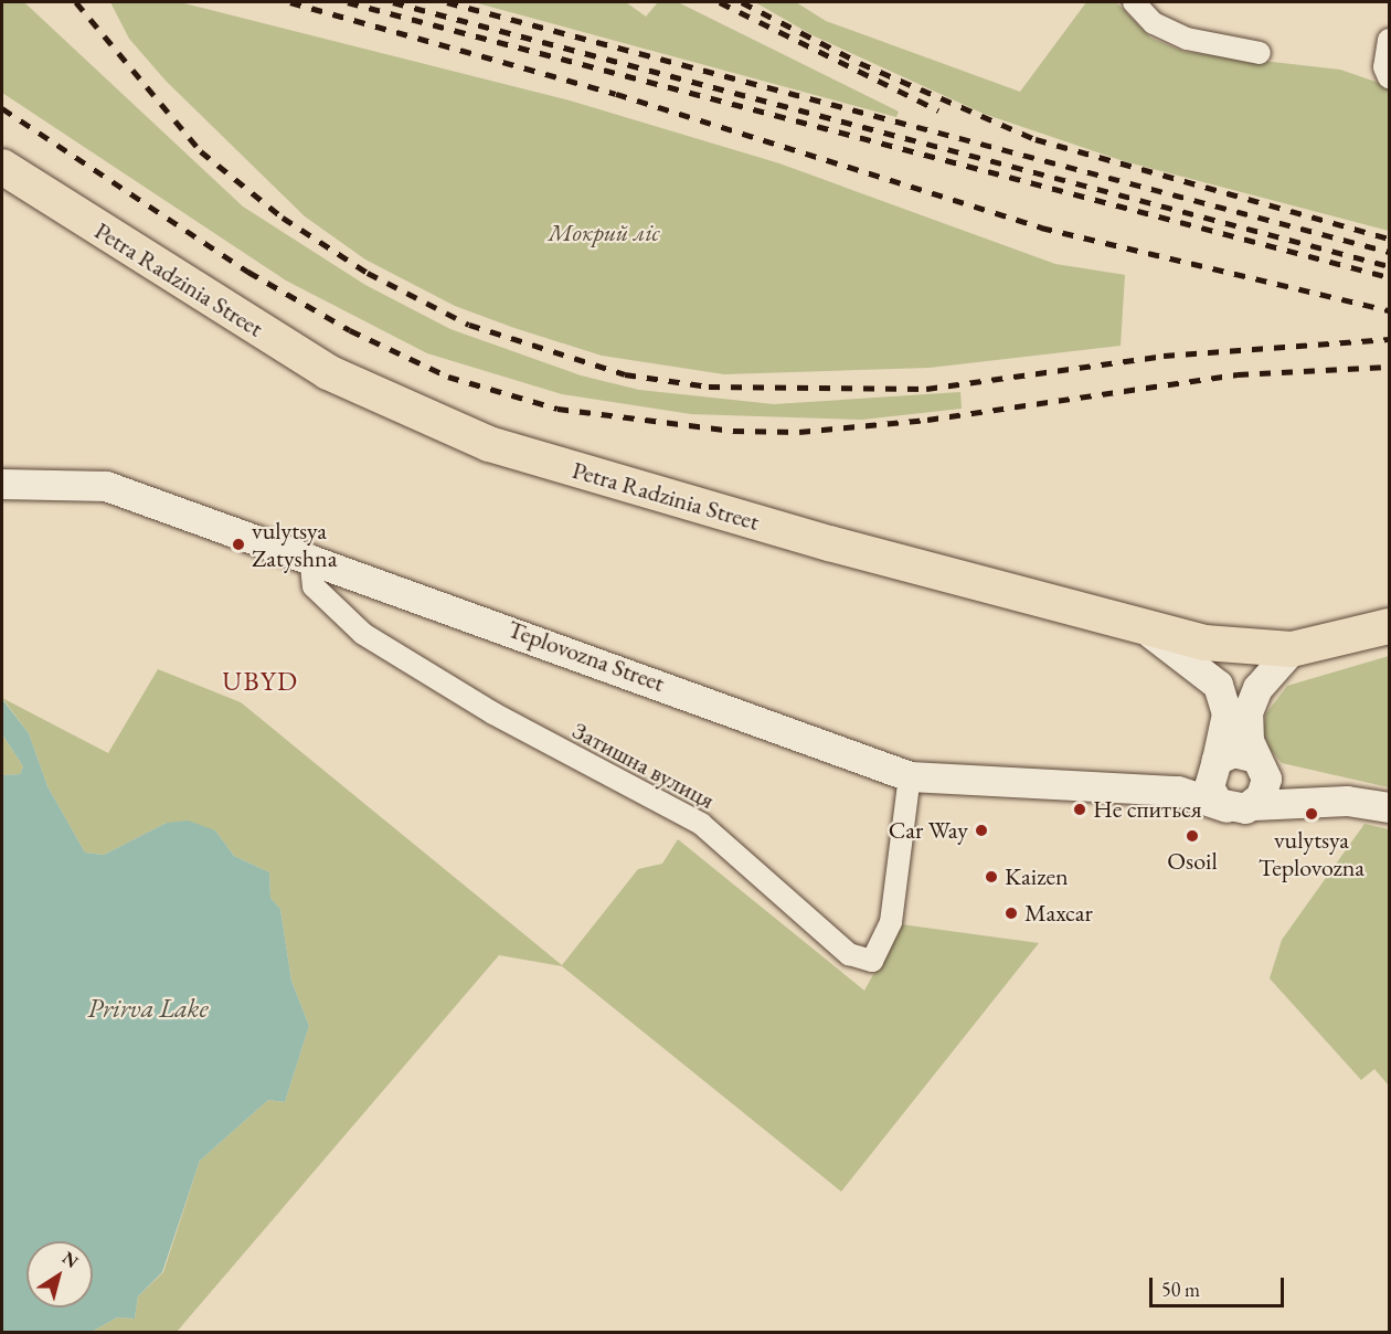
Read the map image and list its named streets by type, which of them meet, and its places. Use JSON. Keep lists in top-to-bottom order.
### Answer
{
  "streets": {
    "main road": ["Petra Radzinia Street"],
    "street": ["Teplovozna Street", "Затишна вулиця"]
  },
  "crossings": [
    ["Teplovozna Street", "Затишна вулиця"]
  ],
  "districts": ["UBYD"],
  "water": ["Prirva Lake"],
  "parks": ["Мокрий ліс"],
  "places": [
    "vulytsya Zatyshna",
    "Не спиться",
    "vulytsya Teplovozna",
    "Car Way",
    "Osoil",
    "Kaizen",
    "Maxcar"
  ],
  "scale_bar": "50 m",
  "north": "top right"
}
